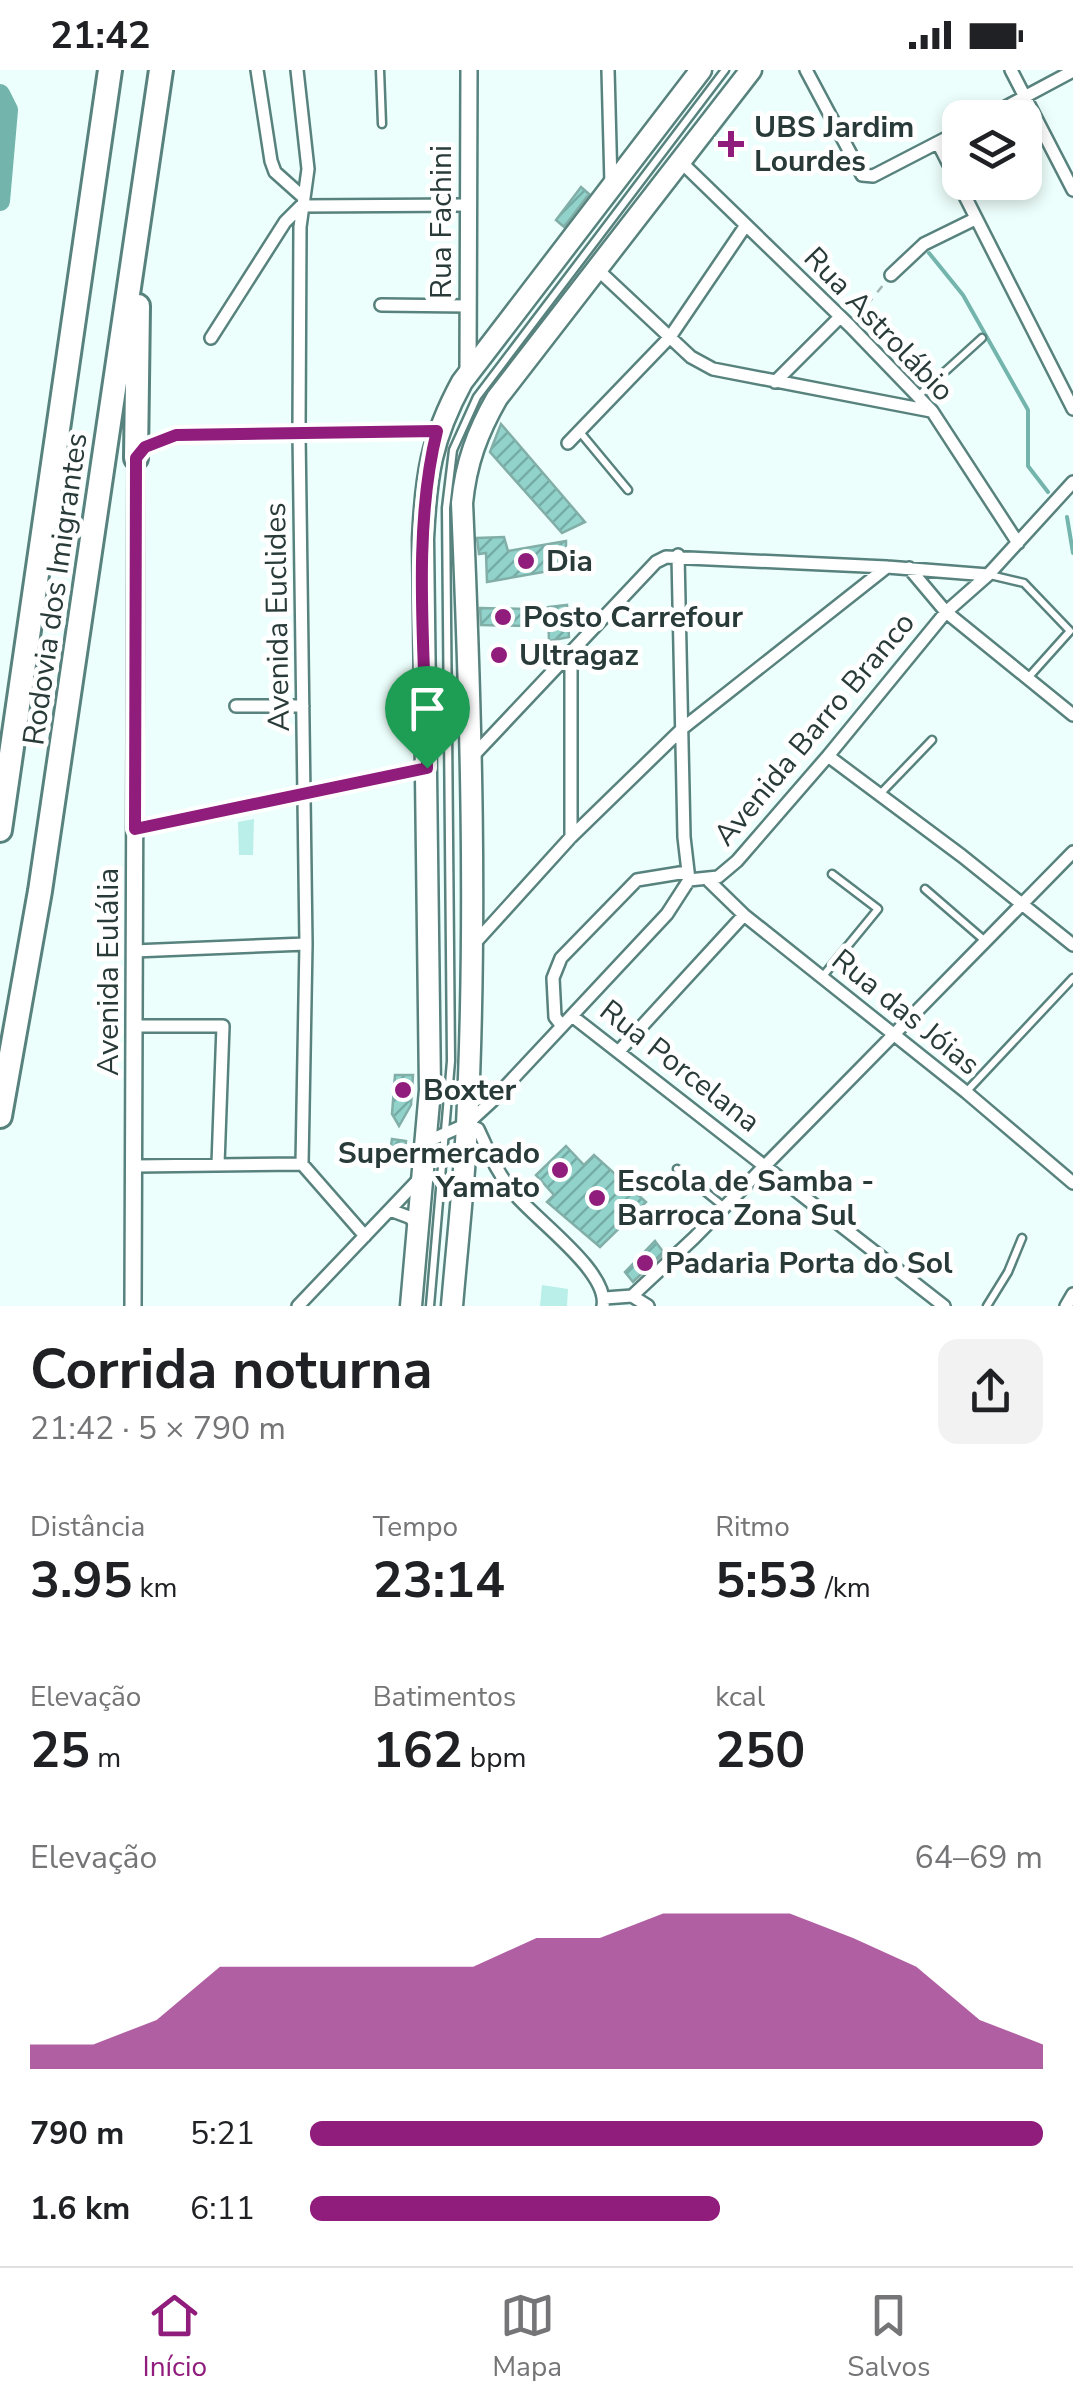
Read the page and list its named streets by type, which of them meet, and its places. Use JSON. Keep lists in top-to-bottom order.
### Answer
{
  "streets": {
    "highway": ["Rodovia dos Imigrantes"],
    "street": [
      "Rua Fachini",
      "Rua Astrolábio",
      "Avenida Euclides",
      "Avenida Barro Branco",
      "Avenida Eulália",
      "Rua das Jóias",
      "Rua Porcelana"
    ]
  },
  "crossings": [
    ["Avenida Barro Branco", "Rua das Jóias"]
  ],
  "places": {
    "health": ["UBS Jardim Lourdes"],
    "other": [
      "Dia",
      "Posto Carrefour",
      "Ultragaz",
      "Boxter",
      "Supermercado Yamato",
      "Escola de Samba - Barroca Zona Sul",
      "Padaria Porta do Sol"
    ]
  },
  "page": {
    "status": "21:42",
    "heading": ["Corrida noturna", "21:42 · 5 × 790 m"],
    "stats": [
      ["Distância", "3.95 km"],
      ["Tempo", "23:14"],
      ["Ritmo", "5:53 /km"],
      ["Elevação", "25 m"],
      ["Batimentos", "162 bpm"],
      ["kcal", "250"]
    ],
    "chart": ["Elevação", "64–69 m"],
    "list": [
      {
        "name": "790 m",
        "note": "5:21"
      },
      {
        "name": "1.6 km",
        "note": "6:11"
      }
    ],
    "tabs": ["Início", "Mapa", "Salvos"]
  }
}
